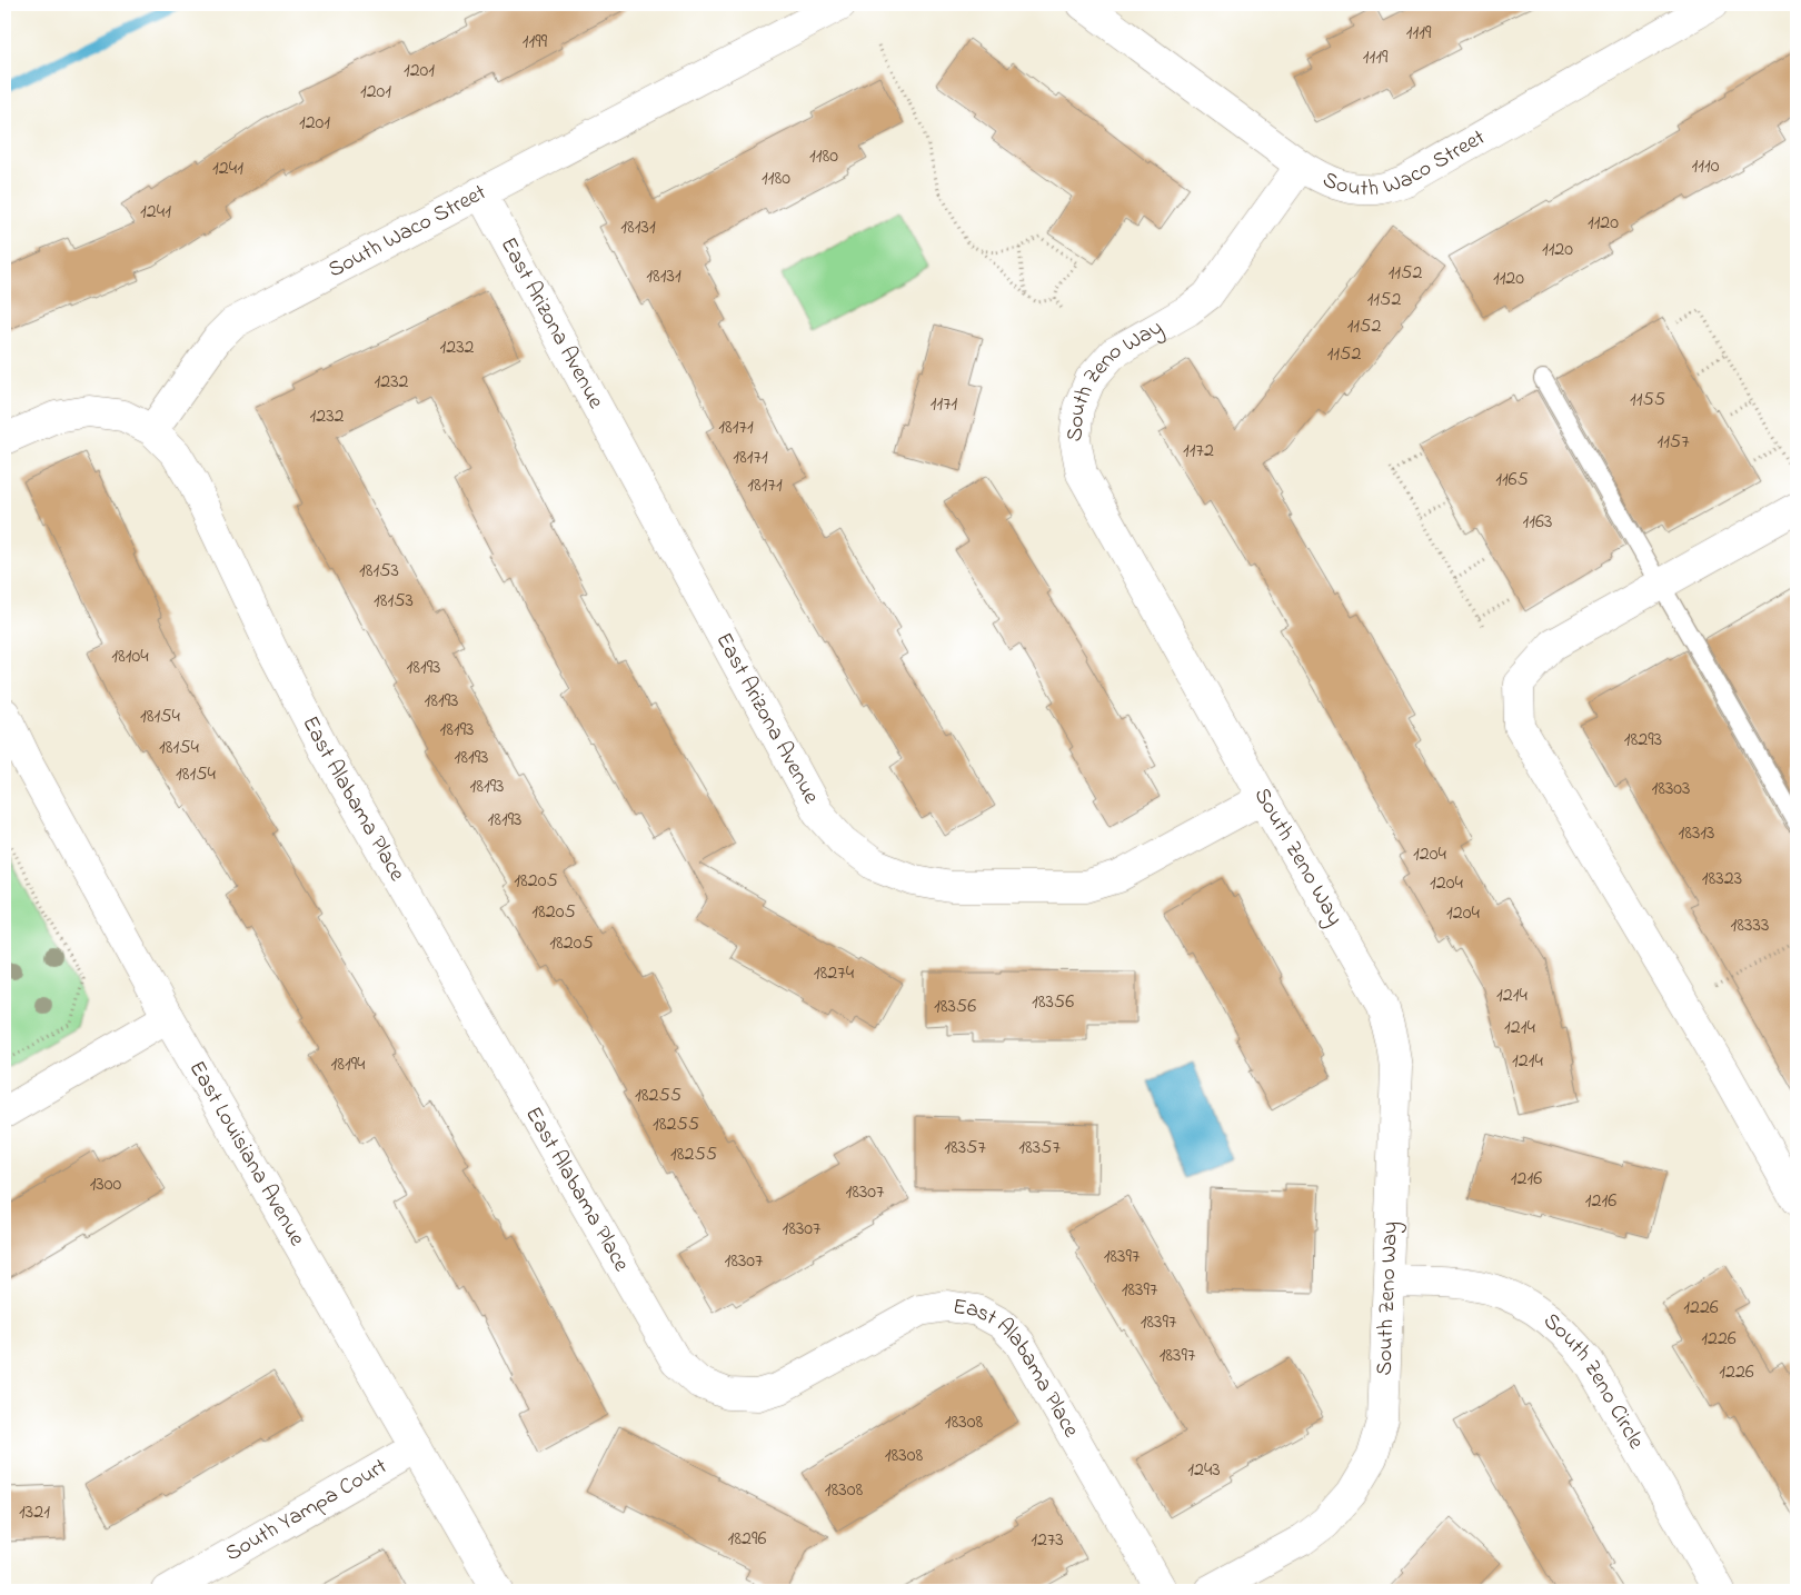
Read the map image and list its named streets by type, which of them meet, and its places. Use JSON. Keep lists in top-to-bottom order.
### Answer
{
  "streets": {
    "street": [
      "South Waco Street",
      "East Arizona Avenue",
      "South Zeno Way",
      "East Alabama Place",
      "East Louisiana Avenue",
      "South Zeno Circle",
      "South Yampa Court"
    ]
  },
  "crossings": [
    ["South Waco Street", "East Arizona Avenue"],
    ["South Waco Street", "South Zeno Way"],
    ["South Waco Street", "East Alabama Place"],
    ["East Arizona Avenue", "South Zeno Way"],
    ["South Zeno Way", "South Zeno Circle"],
    ["East Louisiana Avenue", "South Yampa Court"]
  ],
  "house_numbers": [
    "1119",
    "1199",
    "1119",
    "1201",
    "1201",
    "1201",
    "1180",
    "1110",
    "1241",
    "1180",
    "1241",
    "1120",
    "18131",
    "1120",
    "1152",
    "18131",
    "1120",
    "1152",
    "1152",
    "1232",
    "1152",
    "1232",
    "1155",
    "1171",
    "1232",
    "18171",
    "1157",
    "1172",
    "18171",
    "1165",
    "18171",
    "1163",
    "18153",
    "18153",
    "18104",
    "18193",
    "18193",
    "18154",
    "18193",
    "18293",
    "18154",
    "18193",
    "18154",
    "18193",
    "18303",
    "18193",
    "18313",
    "1204",
    "18323",
    "18205",
    "1204",
    "18205",
    "1204",
    "18333",
    "18205",
    "18274",
    "1214",
    "18356",
    "18356",
    "1214",
    "1214",
    "18194",
    "18255",
    "18255",
    "18357",
    "18357",
    "18255",
    "1216",
    "1300",
    "18307",
    "1216",
    "18307",
    "18397",
    "18307",
    "18397",
    "1226",
    "18397",
    "1226",
    "18397",
    "1226",
    "18308",
    "18308",
    "1243",
    "18308",
    "1321",
    "18296",
    "1273"
  ]
}
